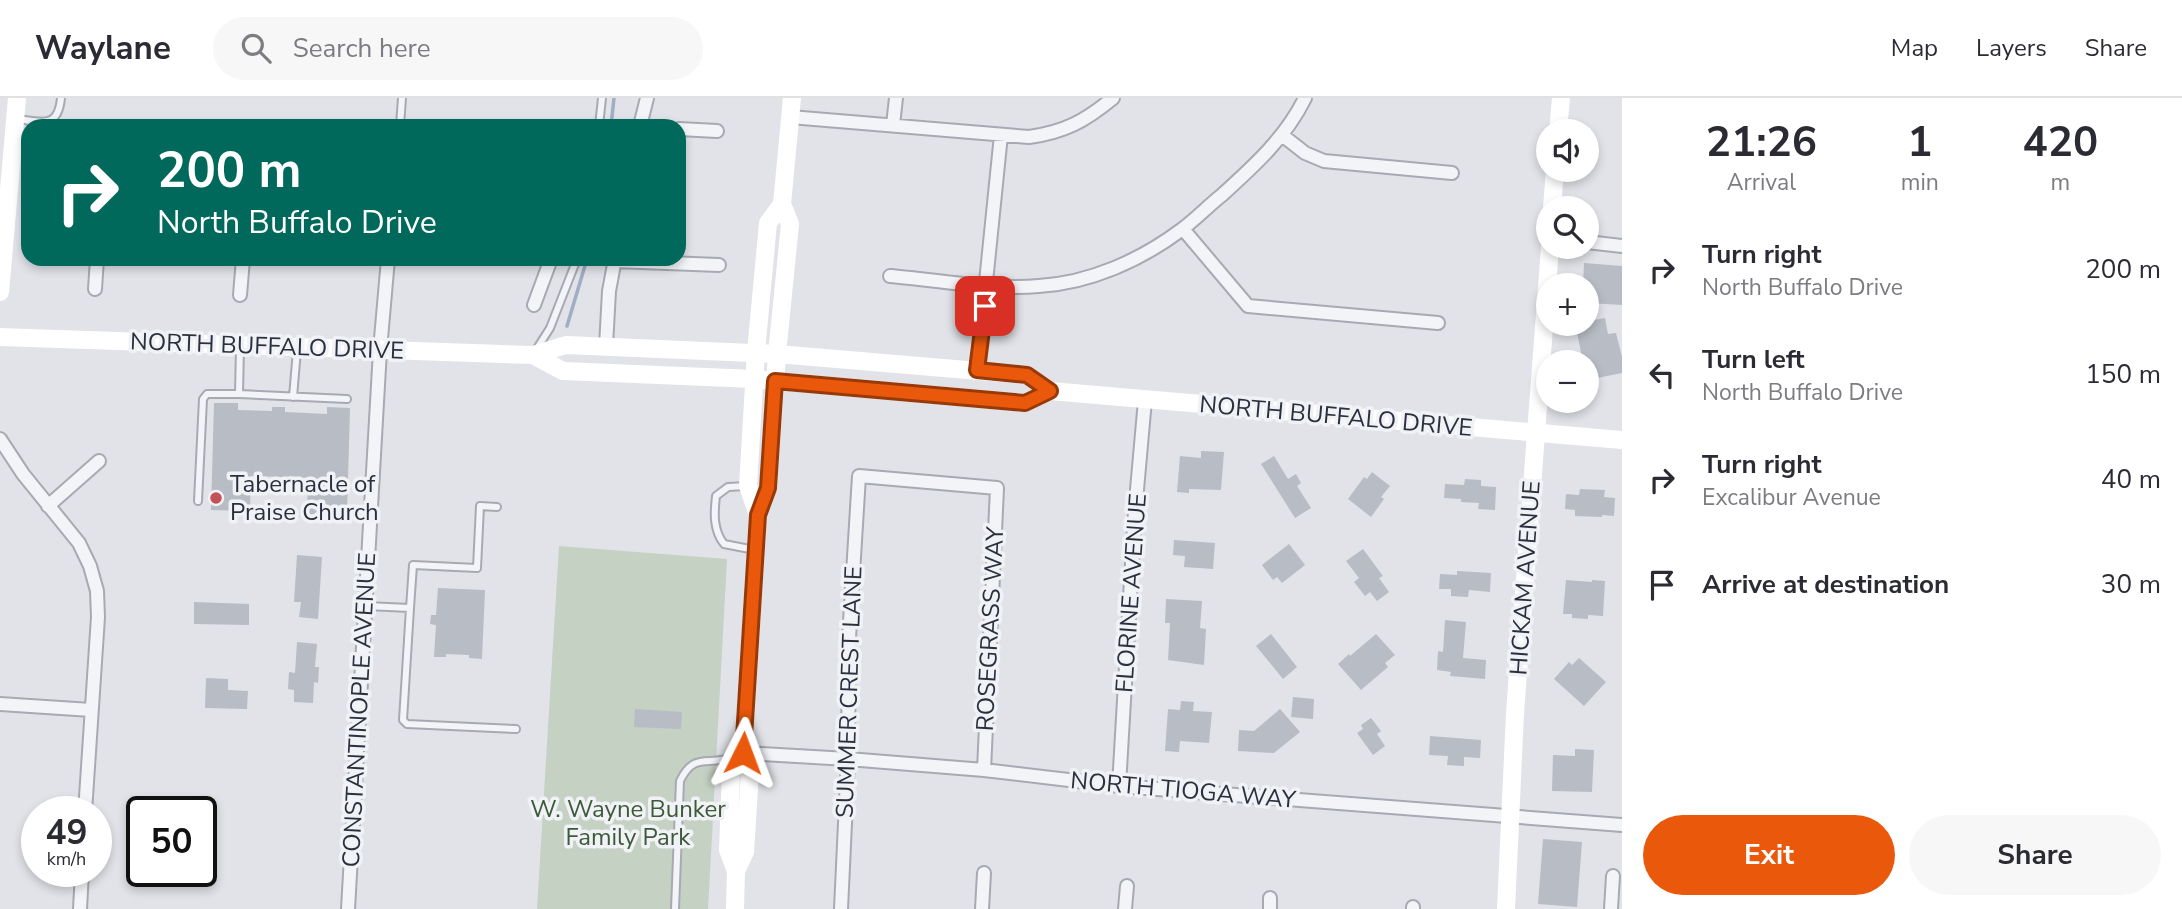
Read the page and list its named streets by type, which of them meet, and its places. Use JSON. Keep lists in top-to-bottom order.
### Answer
{
  "streets": {
    "main road": ["NORTH BUFFALO DRIVE", "HICKAM AVENUE"],
    "street": [
      "FLORINE AVENUE",
      "ROSEGRASS WAY",
      "SUMMER CREST LANE",
      "CONSTANTINOPLE AVENUE",
      "NORTH TIOGA WAY"
    ]
  },
  "crossings": [
    ["NORTH BUFFALO DRIVE", "HICKAM AVENUE"],
    ["NORTH BUFFALO DRIVE", "FLORINE AVENUE"],
    ["NORTH BUFFALO DRIVE", "CONSTANTINOPLE AVENUE"],
    ["HICKAM AVENUE", "NORTH TIOGA WAY"],
    ["FLORINE AVENUE", "NORTH TIOGA WAY"],
    ["ROSEGRASS WAY", "SUMMER CREST LANE"],
    ["ROSEGRASS WAY", "NORTH TIOGA WAY"],
    ["SUMMER CREST LANE", "NORTH TIOGA WAY"]
  ],
  "parks": ["W. Wayne Bunker Family Park"],
  "places": ["Tabernacle of Praise Church"],
  "page": {
    "header": "Waylane",
    "search": "Search here",
    "nav": ["Map", "Layers", "Share"],
    "eta": [
      "21:26",
      "Arrival",
      "1",
      "min",
      "420",
      "m"
    ],
    "map_buttons": ["+", "−"],
    "turn": ["200 m", "North Buffalo Drive"],
    "list": [
      {
        "name": "Turn right",
        "note": "North Buffalo Drive",
        "value": "200 m"
      },
      {
        "name": "Turn left",
        "note": "North Buffalo Drive",
        "value": "150 m"
      },
      {
        "name": "Turn right",
        "note": "Excalibur Avenue",
        "value": "40 m"
      },
      {
        "name": "Arrive at destination",
        "value": "30 m"
      }
    ],
    "speed": "49 km/h",
    "limit": "50",
    "buttons": ["Exit", "Share"]
  }
}
